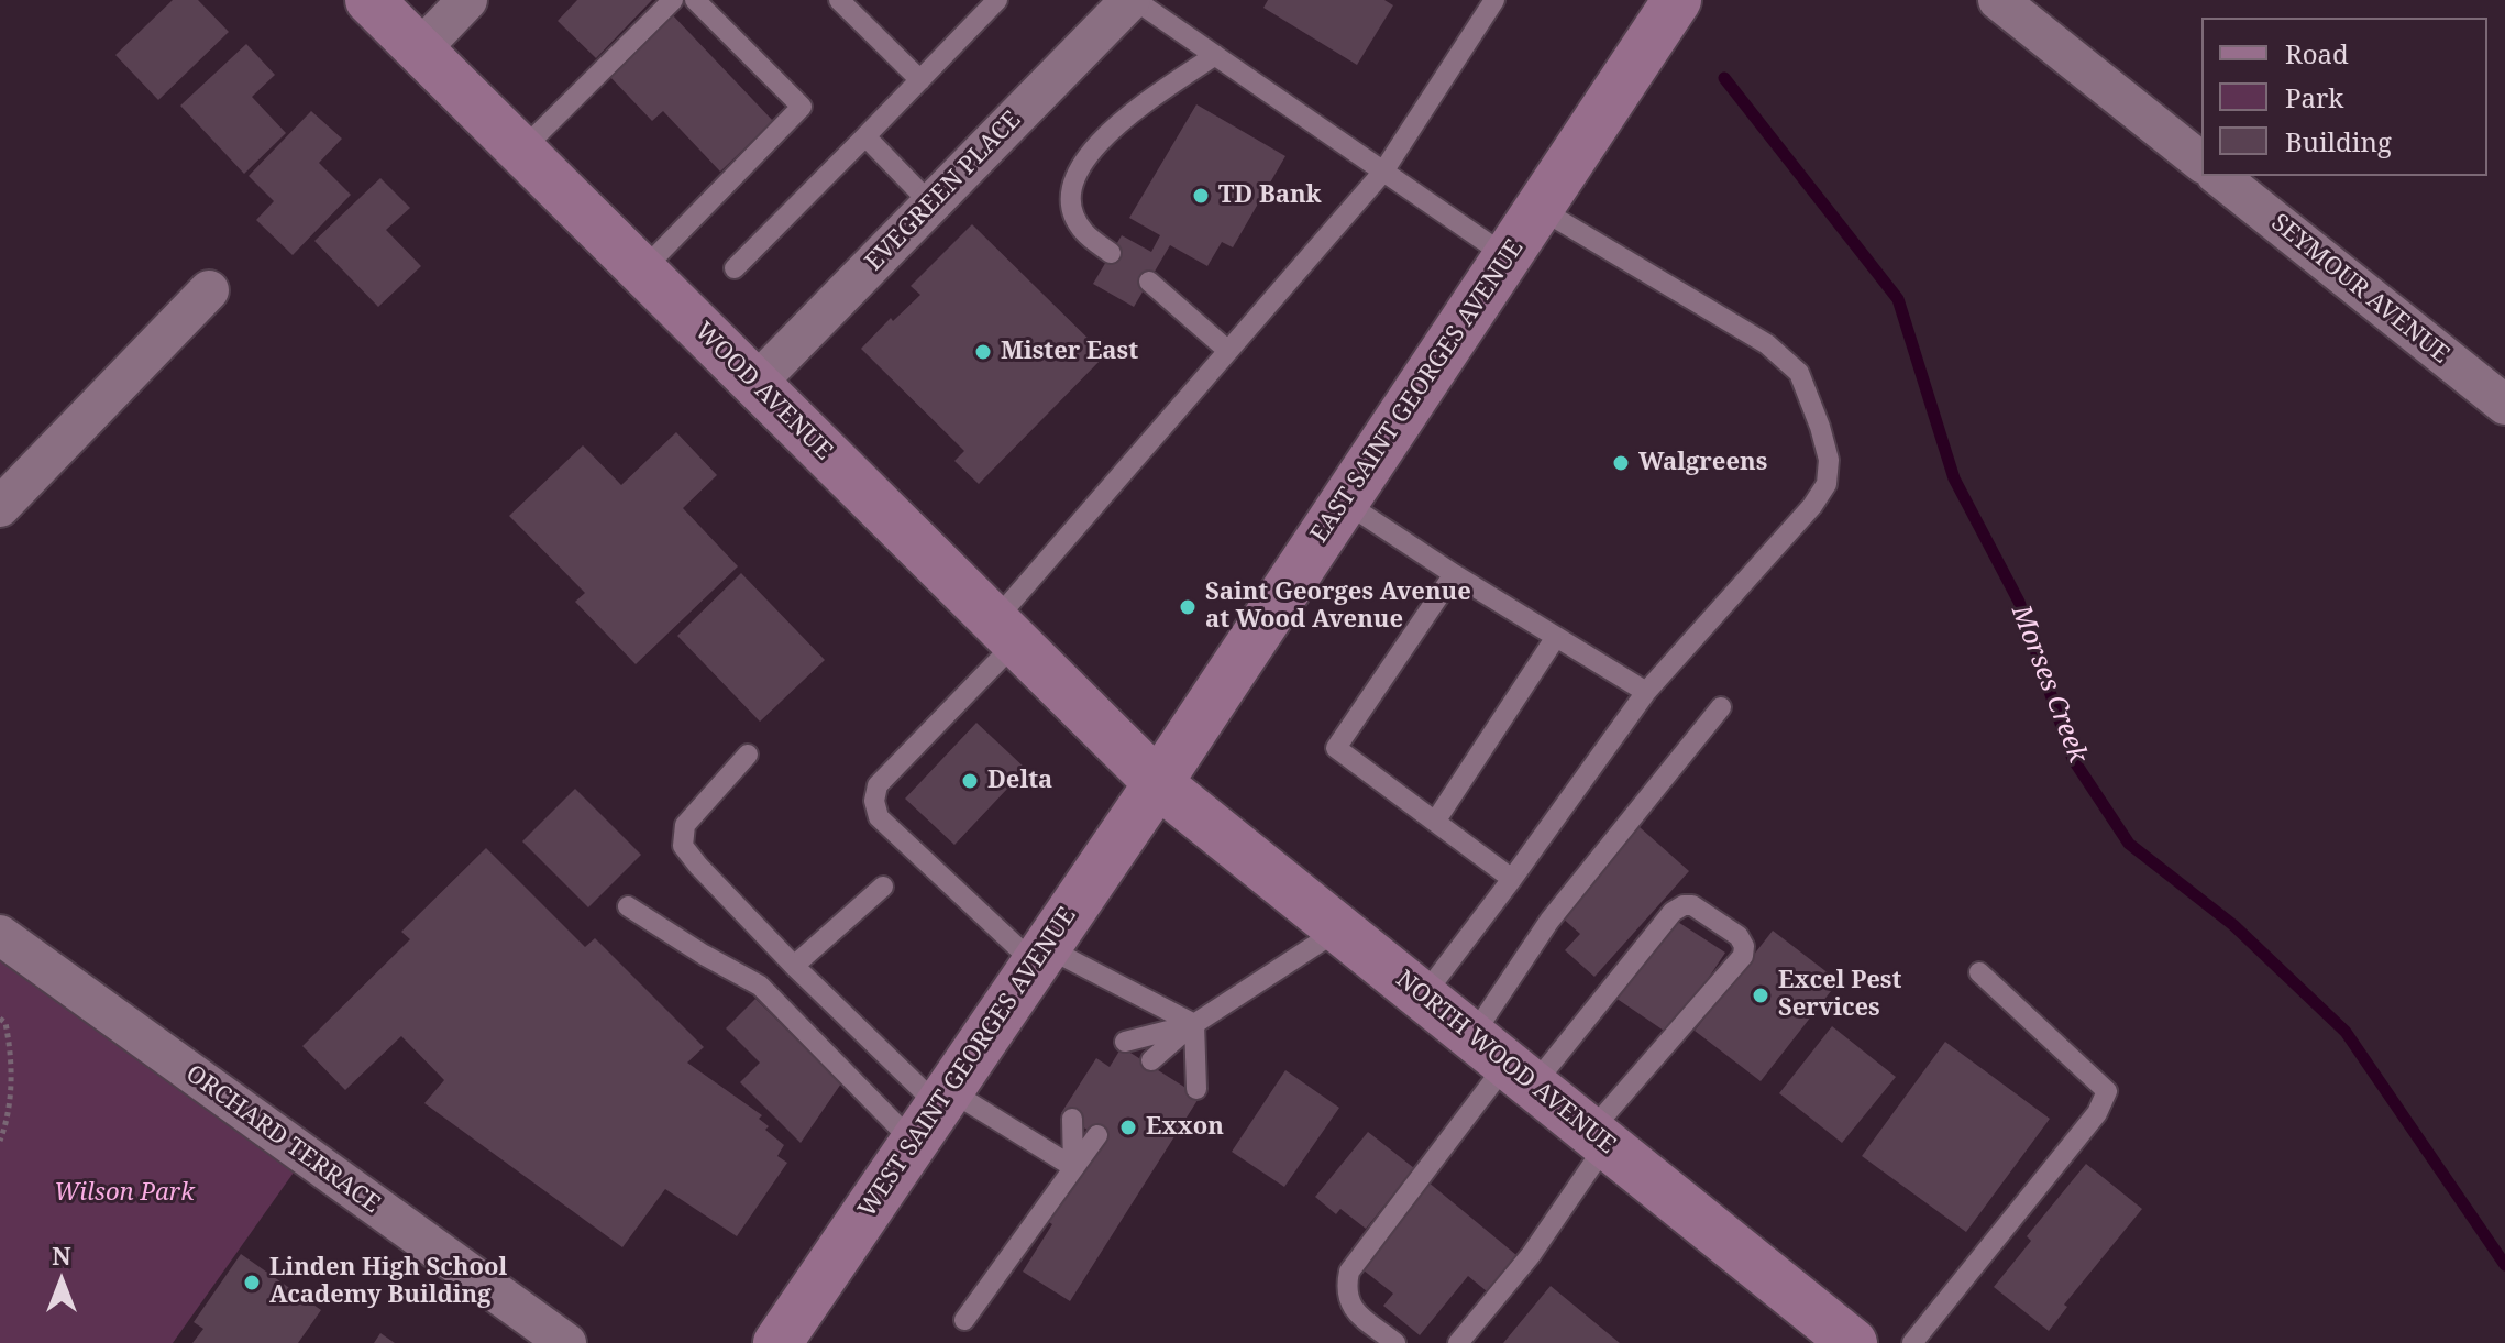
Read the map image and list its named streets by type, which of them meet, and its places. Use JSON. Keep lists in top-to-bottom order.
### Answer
{
  "streets": {
    "main road": [
      "WOOD AVENUE",
      "EAST SAINT GEORGES AVENUE",
      "WEST SAINT GEORGES AVENUE",
      "NORTH WOOD AVENUE"
    ],
    "street": ["EVEGREEN PLACE", "SEYMOUR AVENUE", "ORCHARD TERRACE"]
  },
  "crossings": [
    ["EVEGREEN PLACE", "WOOD AVENUE"],
    ["WOOD AVENUE", "EAST SAINT GEORGES AVENUE"],
    ["WOOD AVENUE", "WEST SAINT GEORGES AVENUE"],
    ["WOOD AVENUE", "NORTH WOOD AVENUE"],
    ["EAST SAINT GEORGES AVENUE", "WEST SAINT GEORGES AVENUE"],
    ["EAST SAINT GEORGES AVENUE", "NORTH WOOD AVENUE"],
    ["WEST SAINT GEORGES AVENUE", "NORTH WOOD AVENUE"]
  ],
  "water": ["Morses Creek"],
  "parks": ["Wilson Park"],
  "places": [
    "TD Bank",
    "Mister East",
    "Walgreens",
    "Saint Georges Avenue at Wood Avenue",
    "Delta",
    "Excel Pest Services",
    "Exxon",
    "Linden High School Academy Building"
  ],
  "legend": ["Road", "Park", "Building"],
  "north": "top"
}
